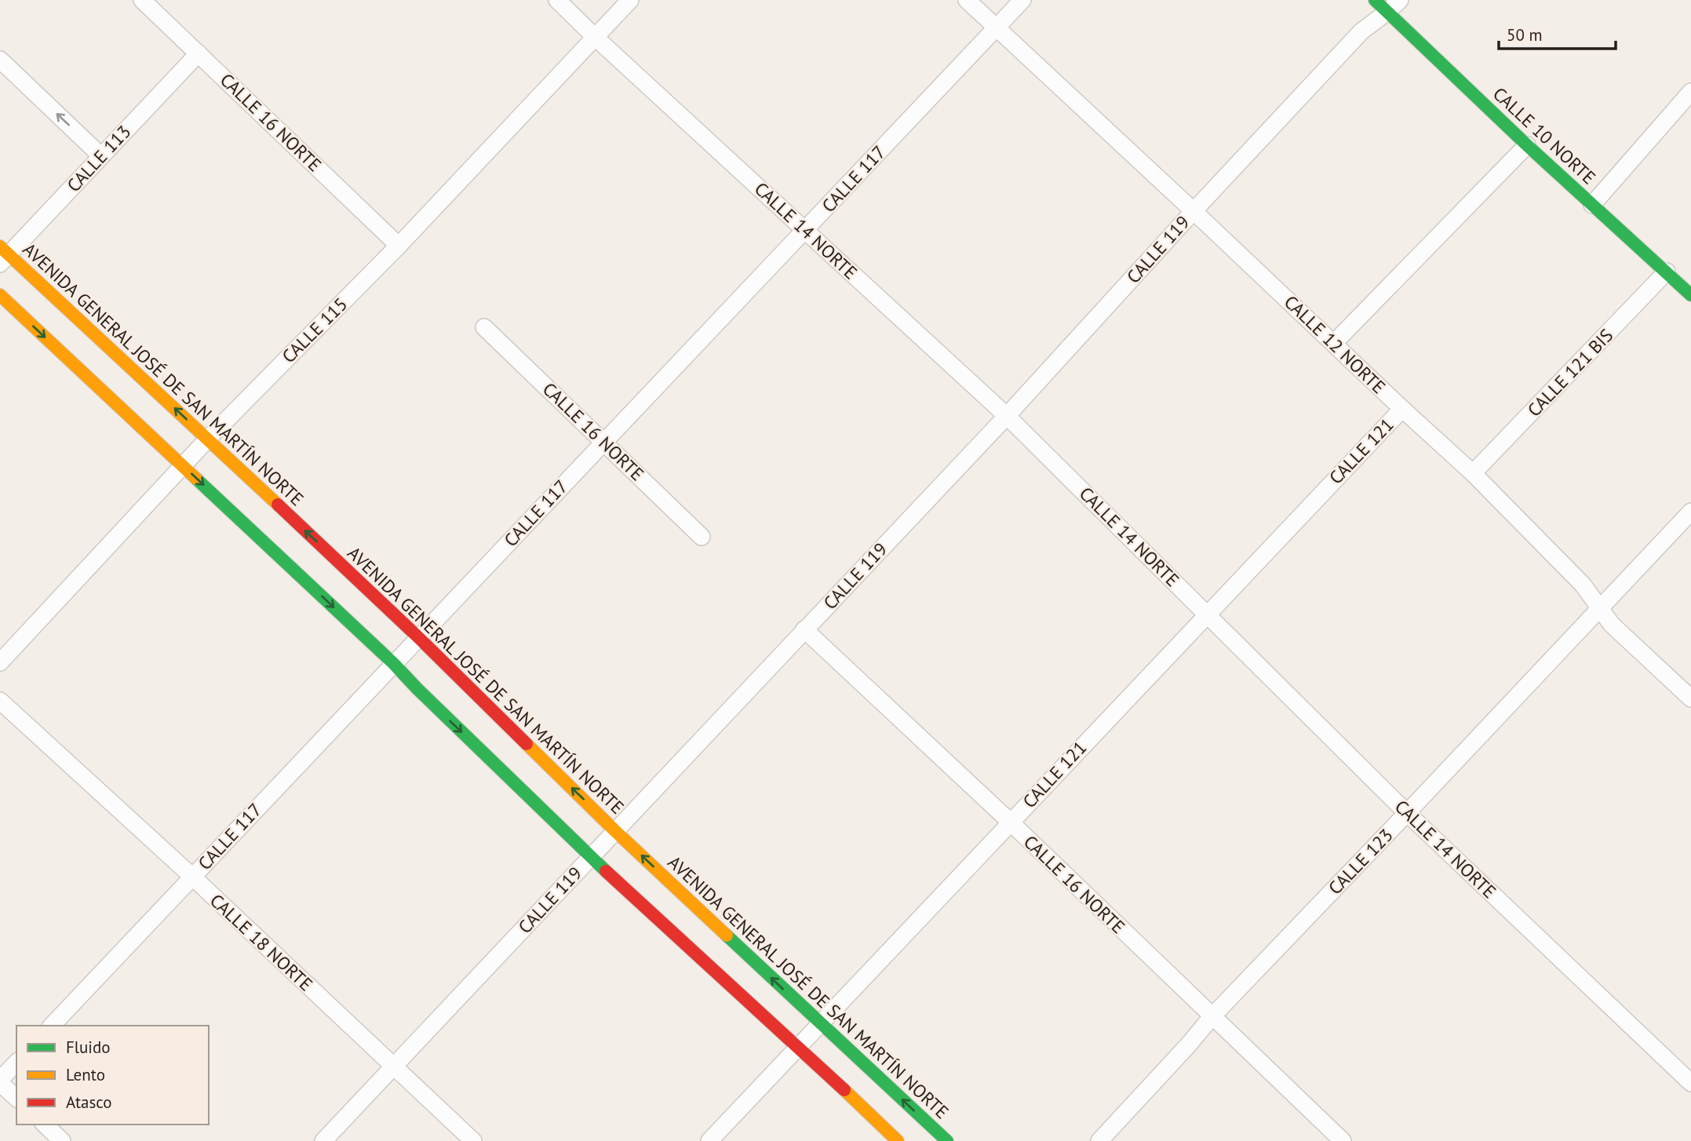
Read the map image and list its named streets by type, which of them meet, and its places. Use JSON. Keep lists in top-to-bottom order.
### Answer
{
  "streets": {
    "main road": ["CALLE 10 NORTE", "AVENIDA GENERAL JOSÉ DE SAN MARTÍN NORTE"],
    "street": [
      "CALLE 16 NORTE",
      "CALLE 113",
      "CALLE 117",
      "CALLE 14 NORTE",
      "CALLE 119",
      "CALLE 115",
      "CALLE 12 NORTE",
      "CALLE 121 BIS",
      "CALLE 121",
      "CALLE 123",
      "CALLE 18 NORTE"
    ]
  },
  "crossings": [
    ["CALLE 16 NORTE", "CALLE 113"],
    ["CALLE 16 NORTE", "CALLE 117"],
    ["CALLE 16 NORTE", "CALLE 119"],
    ["CALLE 16 NORTE", "CALLE 115"],
    ["CALLE 16 NORTE", "CALLE 121"],
    ["CALLE 16 NORTE", "CALLE 123"],
    ["CALLE 10 NORTE", "CALLE 119"],
    ["CALLE 10 NORTE", "CALLE 121 BIS"],
    ["CALLE 113", "AVENIDA GENERAL JOSÉ DE SAN MARTÍN NORTE"],
    ["CALLE 117", "CALLE 14 NORTE"],
    ["CALLE 117", "CALLE 12 NORTE"],
    ["CALLE 117", "AVENIDA GENERAL JOSÉ DE SAN MARTÍN NORTE"],
    ["CALLE 117", "CALLE 18 NORTE"],
    ["CALLE 14 NORTE", "CALLE 119"],
    ["CALLE 14 NORTE", "CALLE 115"],
    ["CALLE 14 NORTE", "CALLE 121"],
    ["CALLE 14 NORTE", "CALLE 123"],
    ["CALLE 119", "CALLE 12 NORTE"],
    ["CALLE 119", "AVENIDA GENERAL JOSÉ DE SAN MARTÍN NORTE"],
    ["CALLE 119", "CALLE 18 NORTE"],
    ["CALLE 115", "AVENIDA GENERAL JOSÉ DE SAN MARTÍN NORTE"],
    ["CALLE 12 NORTE", "CALLE 121 BIS"],
    ["CALLE 12 NORTE", "CALLE 121"],
    ["CALLE 12 NORTE", "CALLE 123"],
    ["AVENIDA GENERAL JOSÉ DE SAN MARTÍN NORTE", "CALLE 121"]
  ],
  "legend": ["Fluido", "Lento", "Atasco"],
  "scale_bar": "50 m"
}
